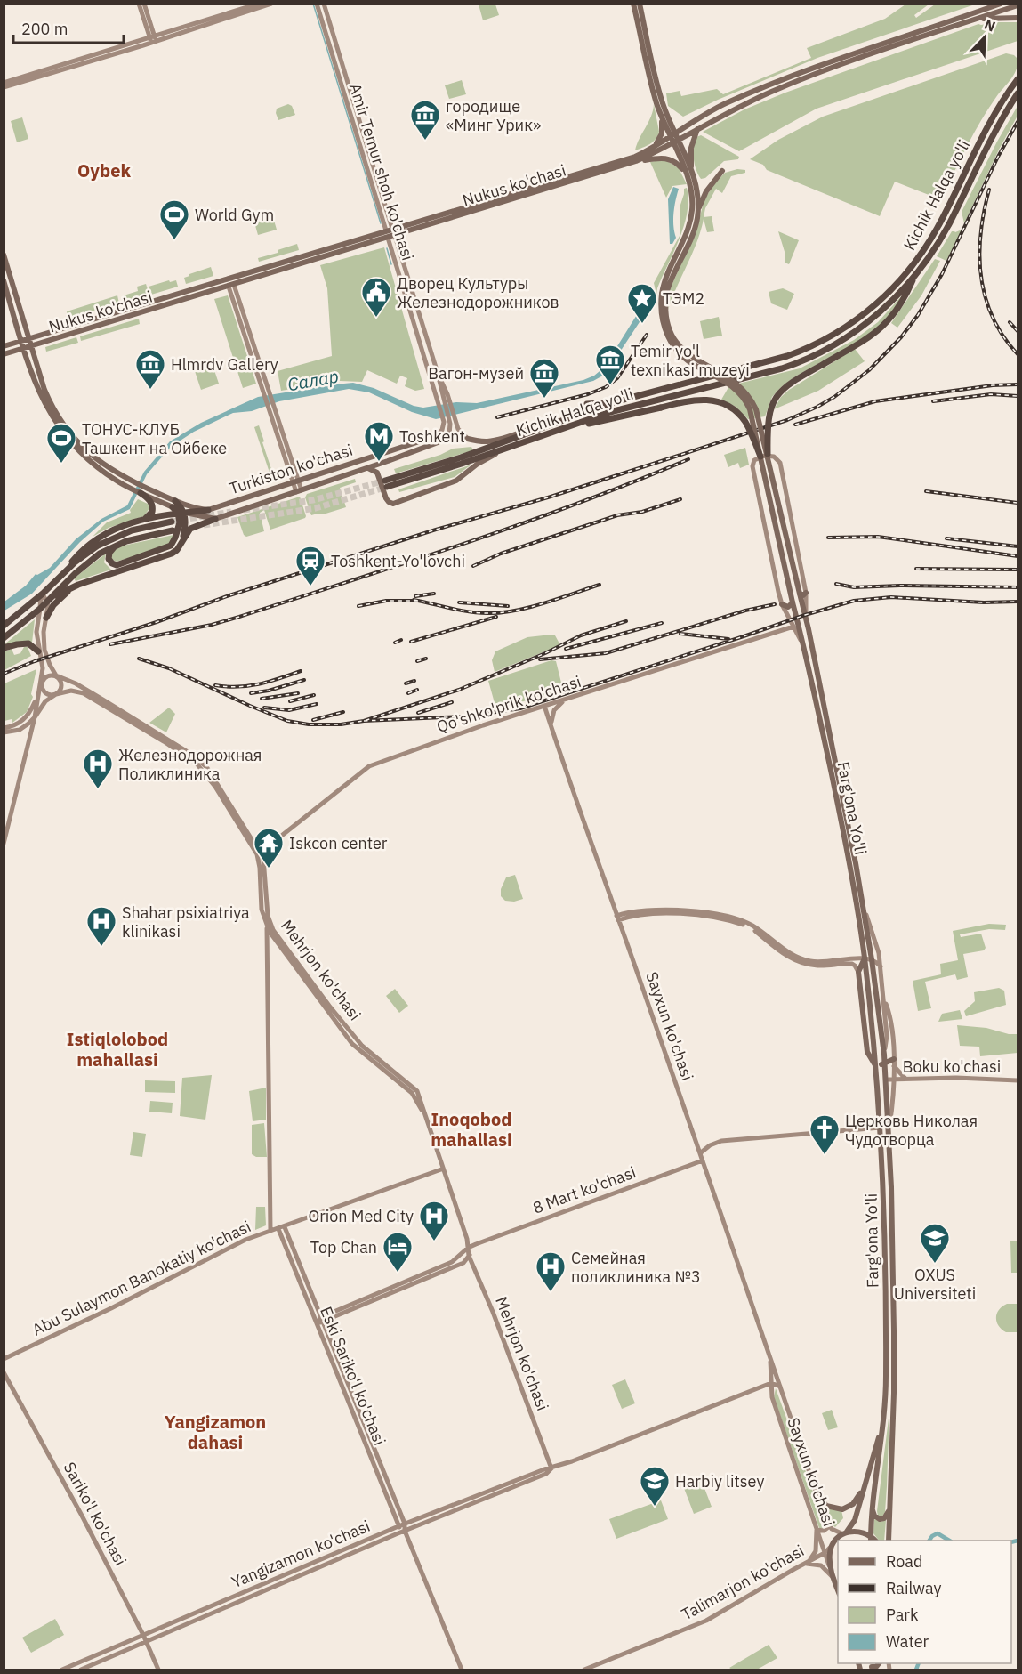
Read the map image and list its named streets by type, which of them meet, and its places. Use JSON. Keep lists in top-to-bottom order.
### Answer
{
  "streets": {
    "highway": ["Kichik Halqa yo'li"],
    "main road": [
      "Amir Temur shoh ko'chasi",
      "Nukus ko'chasi",
      "Turkiston ko'chasi",
      "Qo'shko'prik ko'chasi",
      "Farg'ona Yo'li",
      "Mehrjon ko'chasi",
      "Sayxun ko'chasi",
      "Boku ko'chasi",
      "8 Mart ko'chasi",
      "Abu Sulaymon Banokatiy ko'chasi",
      "Eski Sariko'l ko'chasi",
      "Sariko'l ko'chasi",
      "Yangizamon ko'chasi",
      "Talimarjon ko'chasi"
    ]
  },
  "crossings": [
    ["Amir Temur shoh ko'chasi", "Nukus ko'chasi"],
    ["Amir Temur shoh ko'chasi", "Turkiston ko'chasi"],
    ["Nukus ko'chasi", "Farg'ona Yo'li"],
    ["Qo'shko'prik ko'chasi", "Mehrjon ko'chasi"],
    ["Qo'shko'prik ko'chasi", "Sayxun ko'chasi"],
    ["Farg'ona Yo'li", "Boku ko'chasi"],
    ["Mehrjon ko'chasi", "8 Mart ko'chasi"],
    ["Mehrjon ko'chasi", "Abu Sulaymon Banokatiy ko'chasi"],
    ["Mehrjon ko'chasi", "Yangizamon ko'chasi"],
    ["Sayxun ko'chasi", "8 Mart ko'chasi"],
    ["Sayxun ko'chasi", "Yangizamon ko'chasi"],
    ["Sayxun ko'chasi", "Talimarjon ko'chasi"],
    ["8 Mart ko'chasi", "Eski Sariko'l ko'chasi"],
    ["Abu Sulaymon Banokatiy ko'chasi", "Eski Sariko'l ko'chasi"],
    ["Eski Sariko'l ko'chasi", "Yangizamon ko'chasi"],
    ["Sariko'l ko'chasi", "Yangizamon ko'chasi"]
  ],
  "districts": [
    "Oybek",
    "Istiqlolobod mahallasi",
    "Inoqobod mahallasi",
    "Yangizamon dahasi"
  ],
  "water": ["Салар"],
  "places": {
    "museum": [
      "городище «Минг Урик»",
      "Temir yo'l texnikasi muzeyi",
      "Hlmrdv Gallery",
      "Вагон-музей"
    ],
    "sports": ["World Gym", "ТОНУС-КЛУБ Ташкент на Ойбеке"],
    "public building": ["Дворец Культуры Железнодорожников"],
    "place": ["ТЭМ2"],
    "metro station": ["Toshkent"],
    "station": ["Toshkent-Yo'lovchi"],
    "hospital": [
      "Железнодорожная Поликлиника",
      "Shahar psixiatriya klinikasi",
      "Orion Med City",
      "Семейная поликлиника №3"
    ],
    "temple": ["Iskcon center"],
    "church": ["Церковь Николая Чудотворца"],
    "school or university": ["OXUS Universiteti", "Harbiy litsey"],
    "hotel": ["Top Chan"]
  },
  "legend": [
    "Road",
    "Railway",
    "Park",
    "Water"
  ],
  "scale_bar": "200 m",
  "north": "top right"
}
